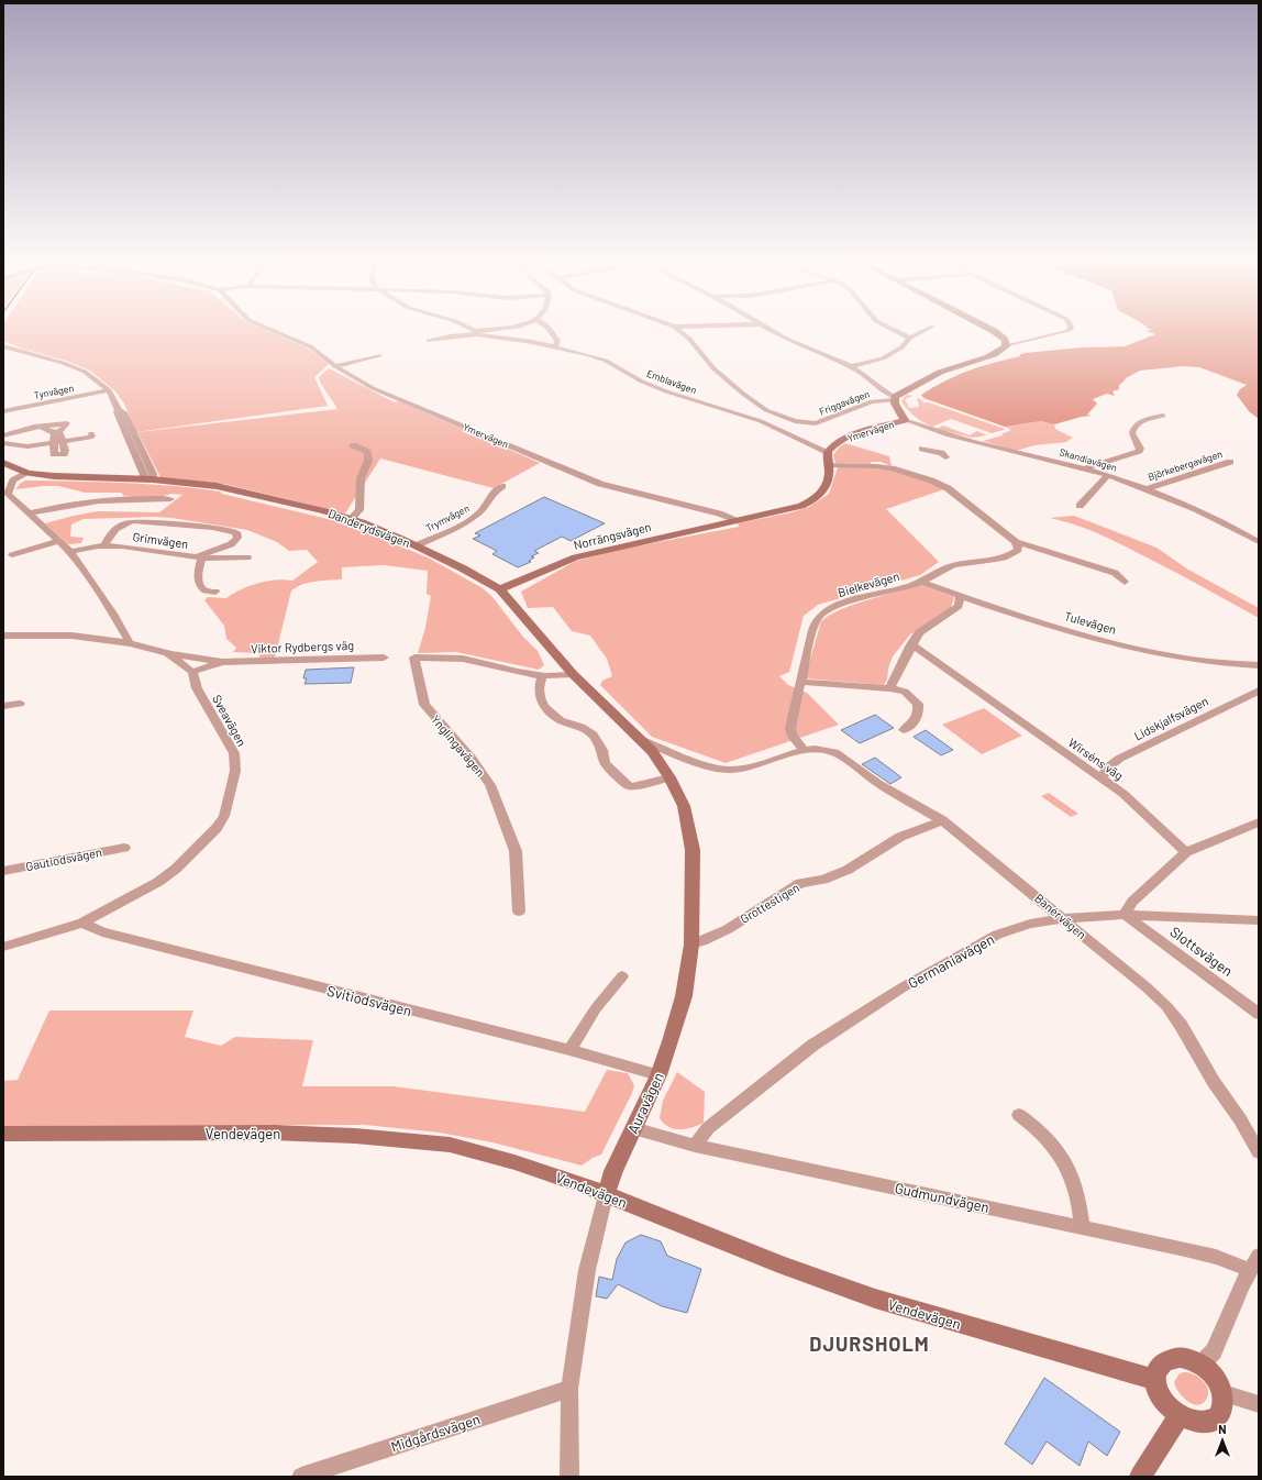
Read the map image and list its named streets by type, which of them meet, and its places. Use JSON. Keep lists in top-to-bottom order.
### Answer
{
  "streets": {
    "street": [
      "Emblavägen",
      "Tynvägen",
      "Friggavägen",
      "Ymervägen",
      "Skandiavägen",
      "Björkebergavägen",
      "Trymvägen",
      "Danderydsvägen",
      "Norrängsvägen",
      "Grimvägen",
      "Bielkevägen",
      "Tulevägen",
      "Viktor Rydbergs väg",
      "Lidskjalfsvägen",
      "Sveavägen",
      "Ynglingavägen",
      "Wirséns väg",
      "Gautiodsvägen",
      "Grottestigen",
      "Banérvägen",
      "Slottsvägen",
      "Germaniavägen",
      "Svitiodsvägen",
      "Auravägen",
      "Vendevägen",
      "Gudmundvägen",
      "Midgårdsvägen"
    ]
  },
  "crossings": [
    ["Emblavägen", "Ymervägen"],
    ["Ymervägen", "Skandiavägen"],
    ["Ymervägen", "Norrängsvägen"],
    ["Skandiavägen", "Björkebergavägen"],
    ["Trymvägen", "Danderydsvägen"],
    ["Danderydsvägen", "Norrängsvägen"],
    ["Danderydsvägen", "Auravägen"],
    ["Bielkevägen", "Tulevägen"],
    ["Bielkevägen", "Banérvägen"],
    ["Viktor Rydbergs väg", "Sveavägen"],
    ["Lidskjalfsvägen", "Wirséns väg"],
    ["Sveavägen", "Svitiodsvägen"],
    ["Grottestigen", "Banérvägen"],
    ["Grottestigen", "Auravägen"],
    ["Banérvägen", "Germaniavägen"],
    ["Slottsvägen", "Germaniavägen"],
    ["Germaniavägen", "Gudmundvägen"],
    ["Svitiodsvägen", "Auravägen"],
    ["Auravägen", "Vendevägen"],
    ["Auravägen", "Gudmundvägen"],
    ["Auravägen", "Midgårdsvägen"]
  ],
  "districts": ["DJURSHOLM"],
  "north": "top"
}
